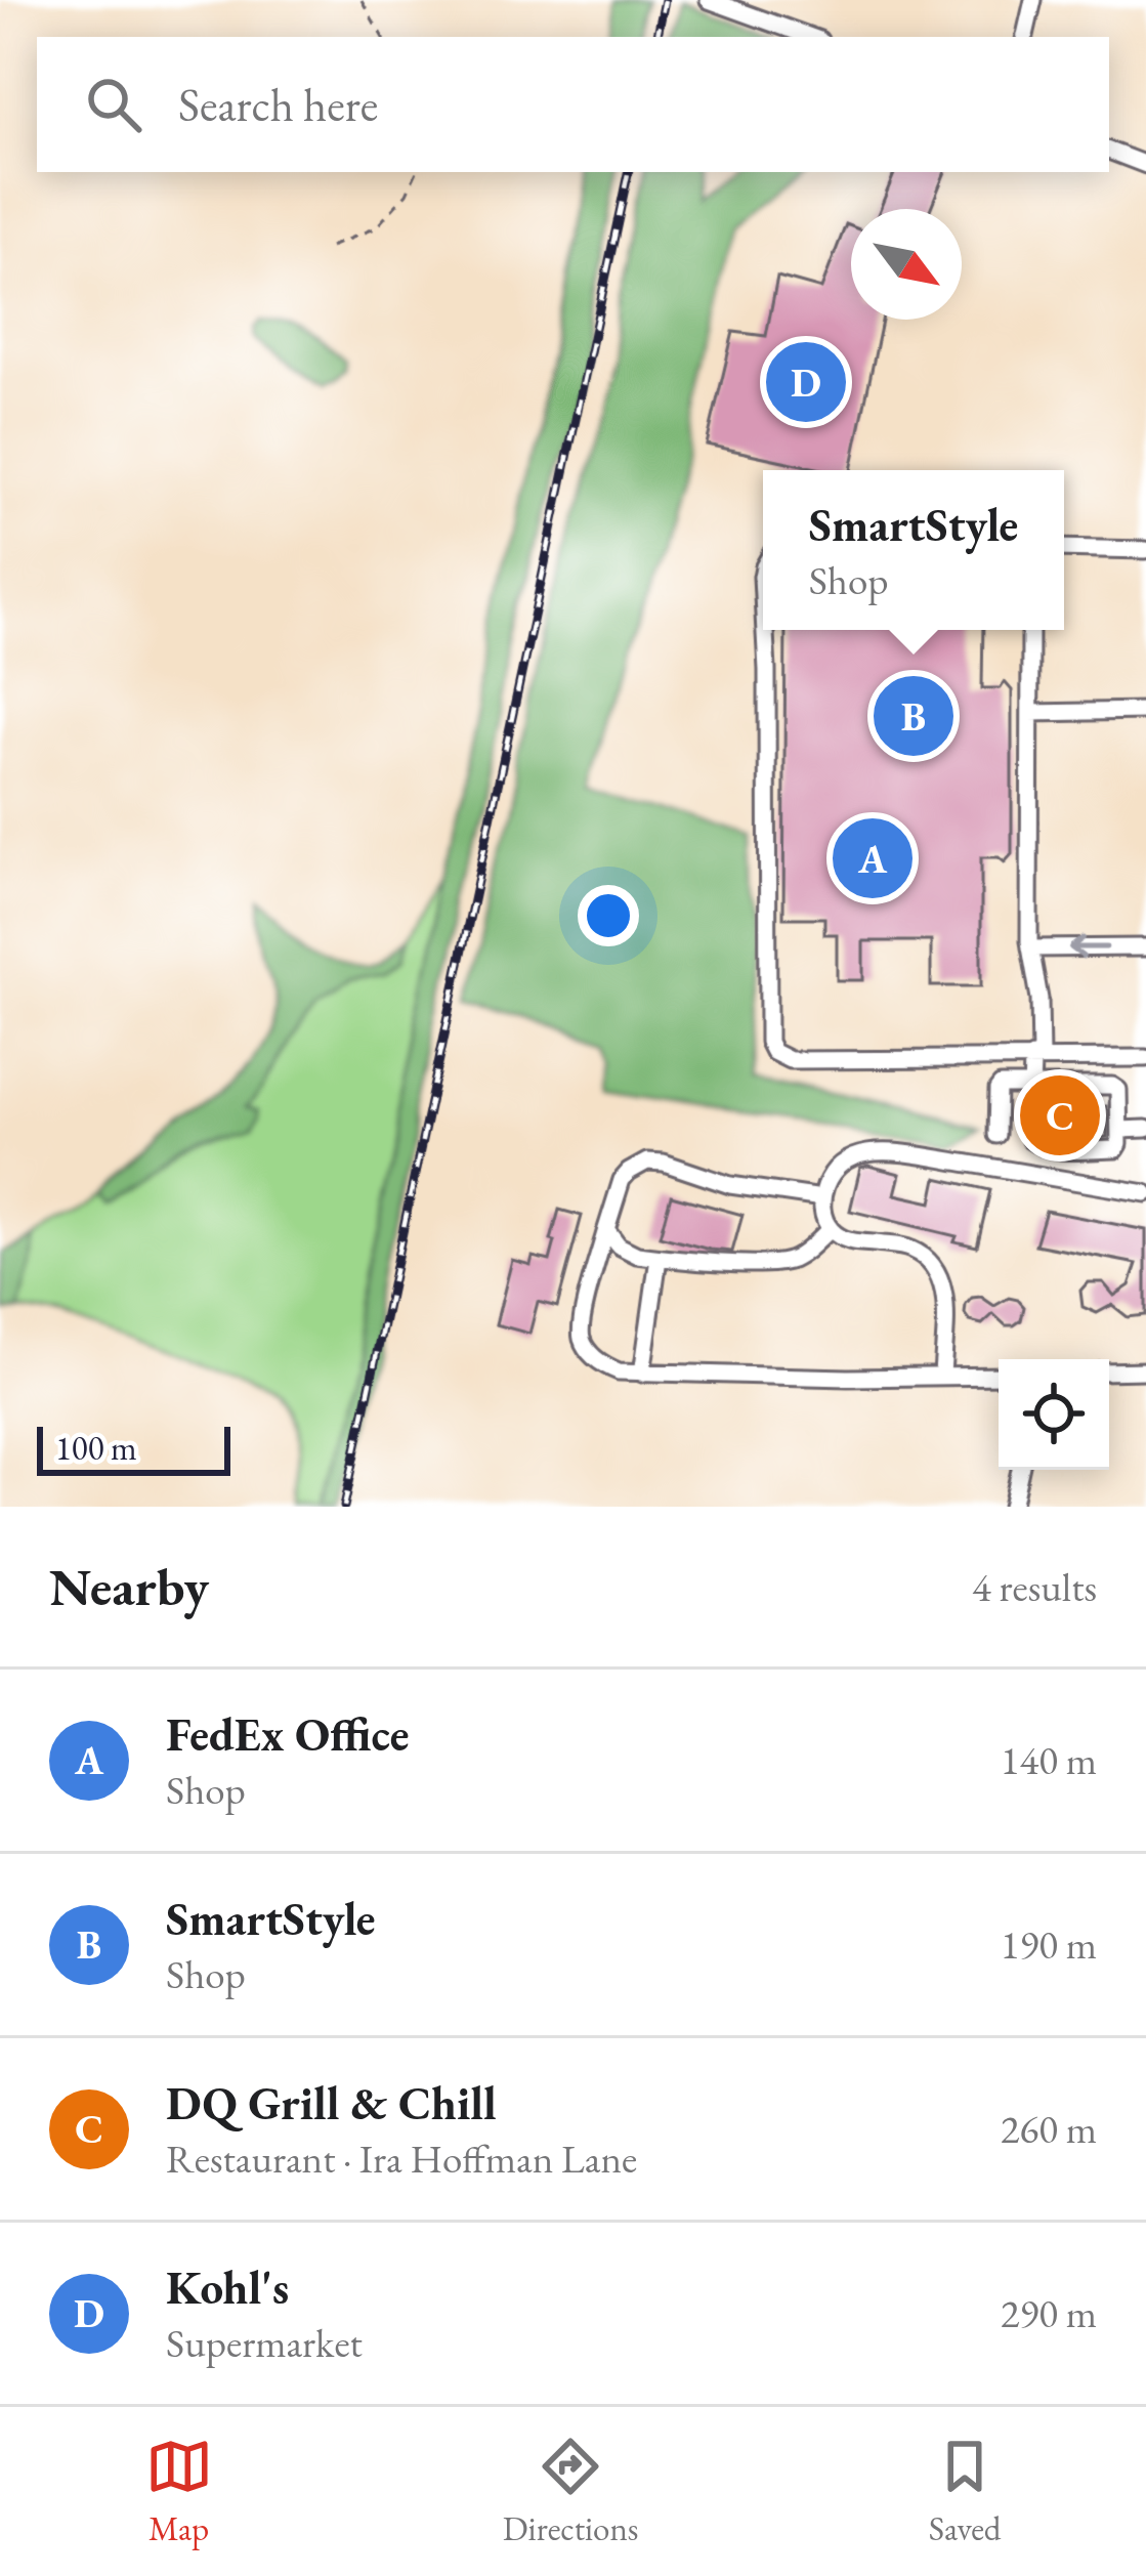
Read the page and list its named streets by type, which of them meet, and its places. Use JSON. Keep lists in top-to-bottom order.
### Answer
{
  "scale_bar": "100 m",
  "north": "bottom right",
  "page": {
    "search": "Search here",
    "pins": [
      "D",
      "B",
      "A",
      "C"
    ],
    "popup": ["SmartStyle", "Shop"],
    "scale": "100 m",
    "heading": ["Nearby", "4 results"],
    "list": [
      {
        "mark": "A",
        "name": "FedEx Office",
        "note": "Shop",
        "value": "140 m"
      },
      {
        "mark": "B",
        "name": "SmartStyle",
        "note": "Shop",
        "value": "190 m"
      },
      {
        "mark": "C",
        "name": "DQ Grill & Chill",
        "note": "Restaurant · Ira Hoffman Lane",
        "value": "260 m"
      },
      {
        "mark": "D",
        "name": "Kohl's",
        "note": "Supermarket",
        "value": "290 m"
      }
    ],
    "nav": ["Map", "Directions", "Saved"]
  }
}
